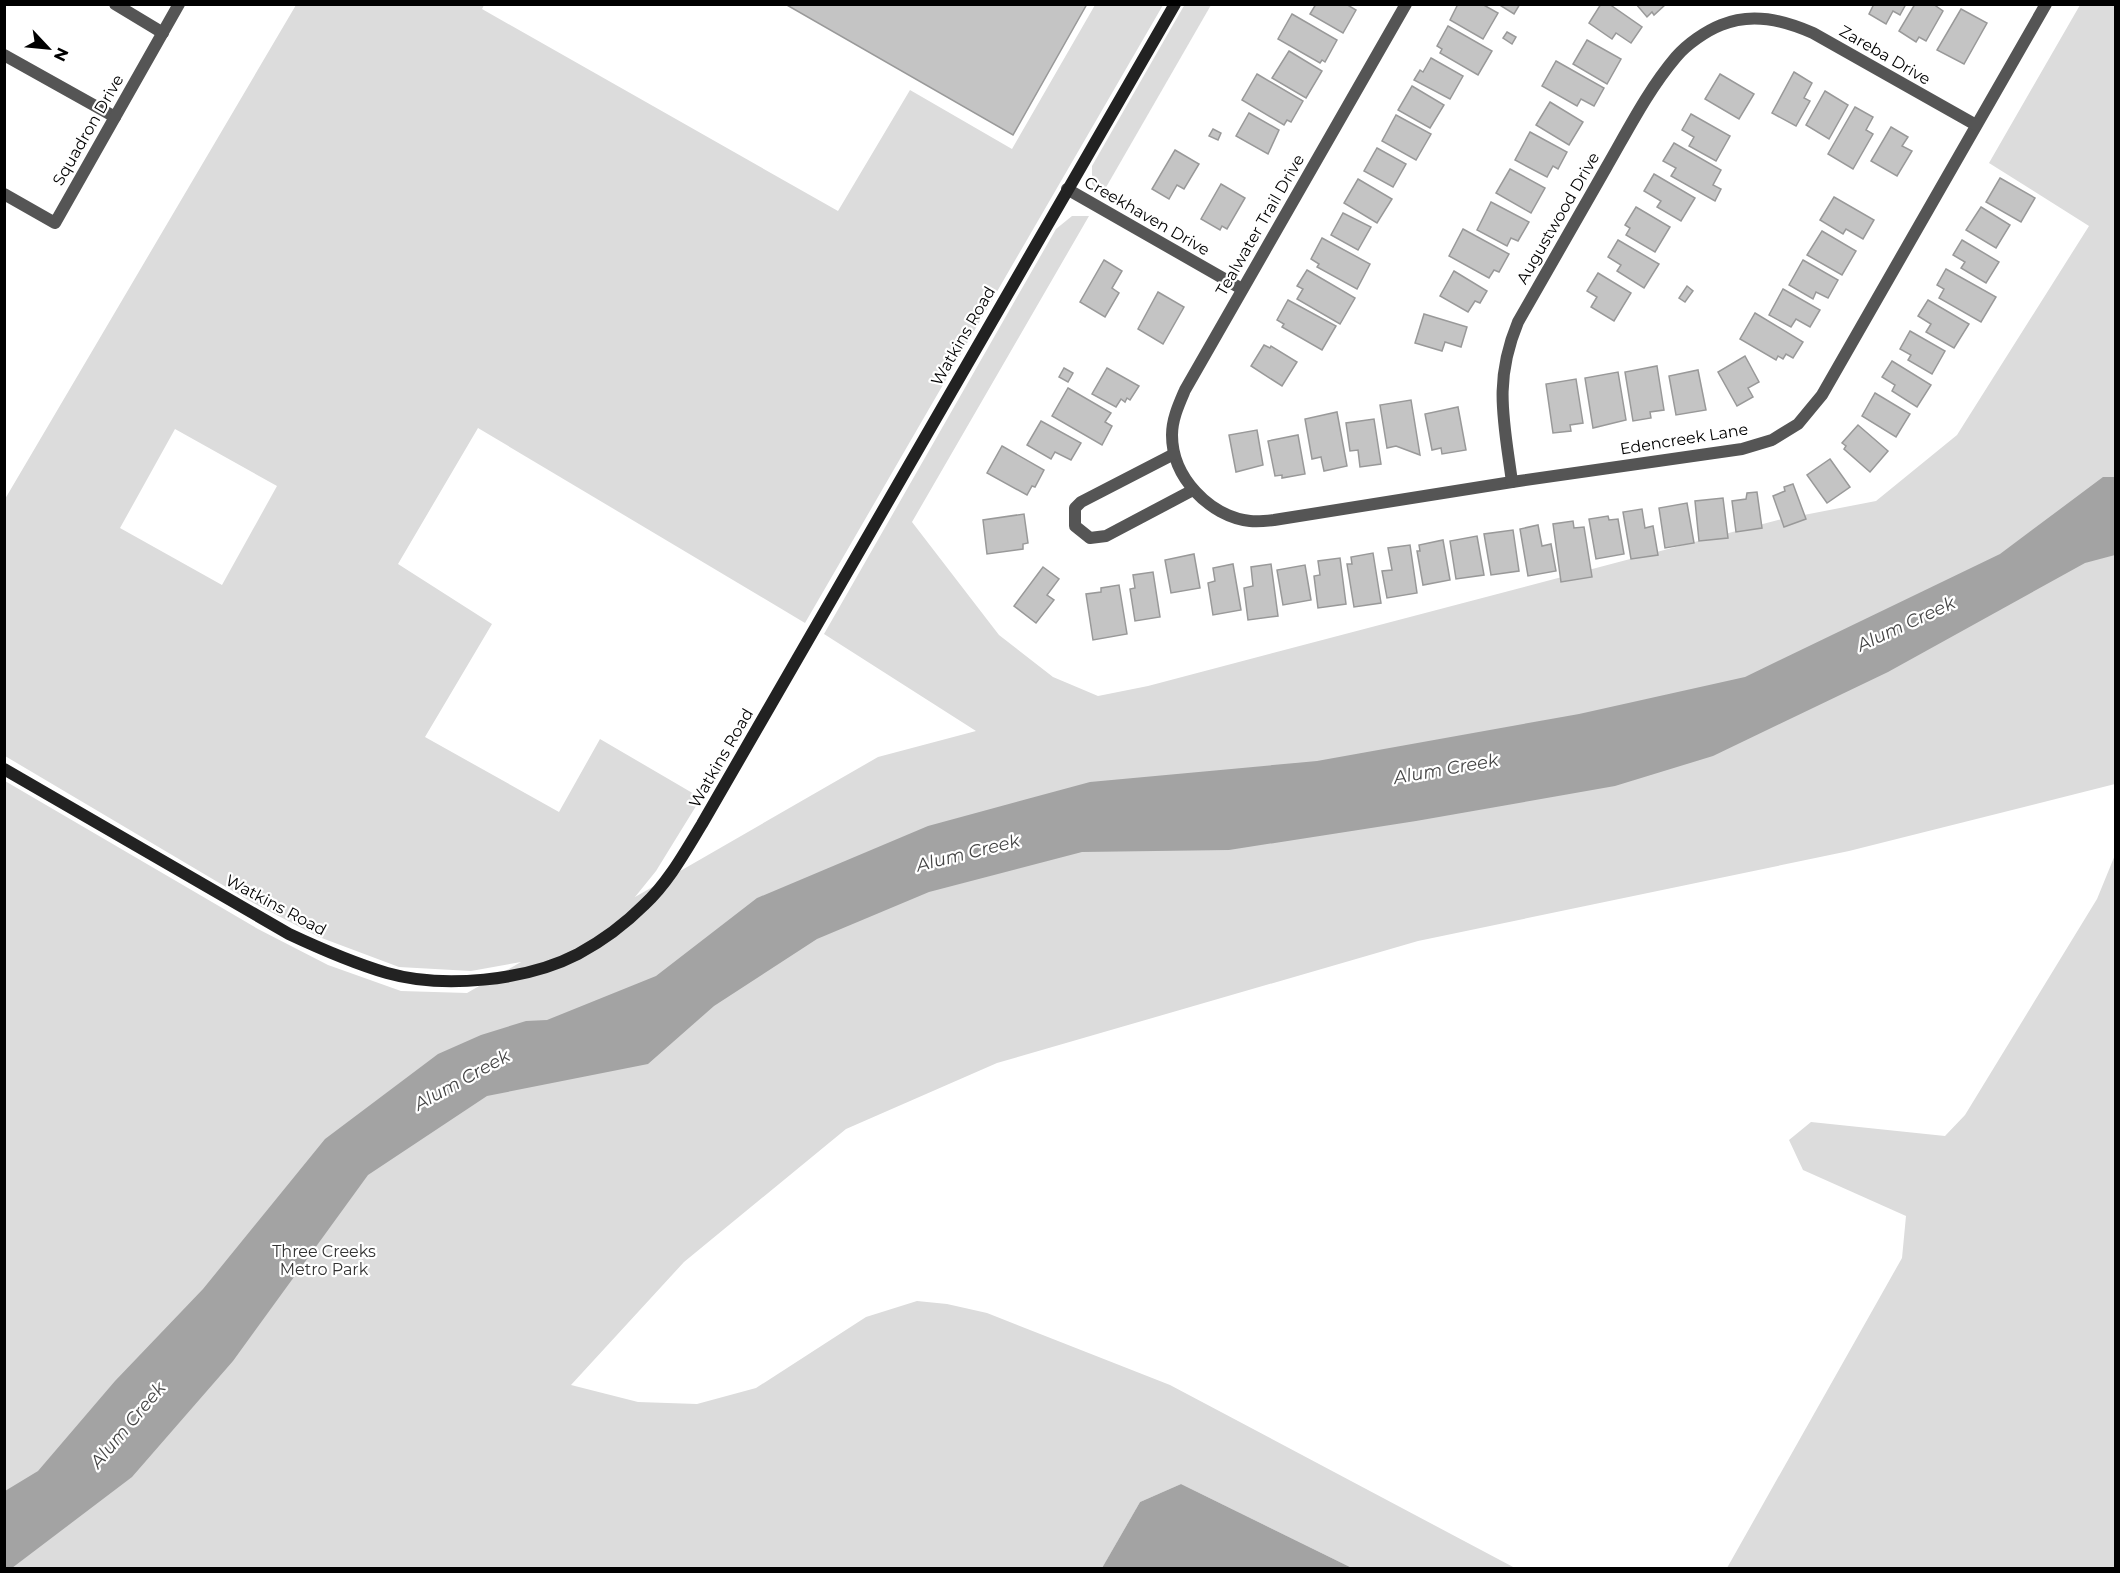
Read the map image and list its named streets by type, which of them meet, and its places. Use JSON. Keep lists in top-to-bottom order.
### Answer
{
  "streets": {
    "street": [
      "Zareba Drive",
      "Squadron Drive",
      "Creekhaven Drive",
      "Augustwood Drive",
      "Tealwater Trail Drive",
      "Watkins Road",
      "Edencreek Lane"
    ]
  },
  "crossings": [
    ["Zareba Drive", "Augustwood Drive"],
    ["Zareba Drive", "Edencreek Lane"],
    ["Creekhaven Drive", "Tealwater Trail Drive"],
    ["Creekhaven Drive", "Watkins Road"],
    ["Augustwood Drive", "Edencreek Lane"],
    ["Tealwater Trail Drive", "Edencreek Lane"]
  ],
  "water": ["Alum Creek"],
  "parks": ["Three Creeks Metro Park"],
  "north": "bottom right"
}
